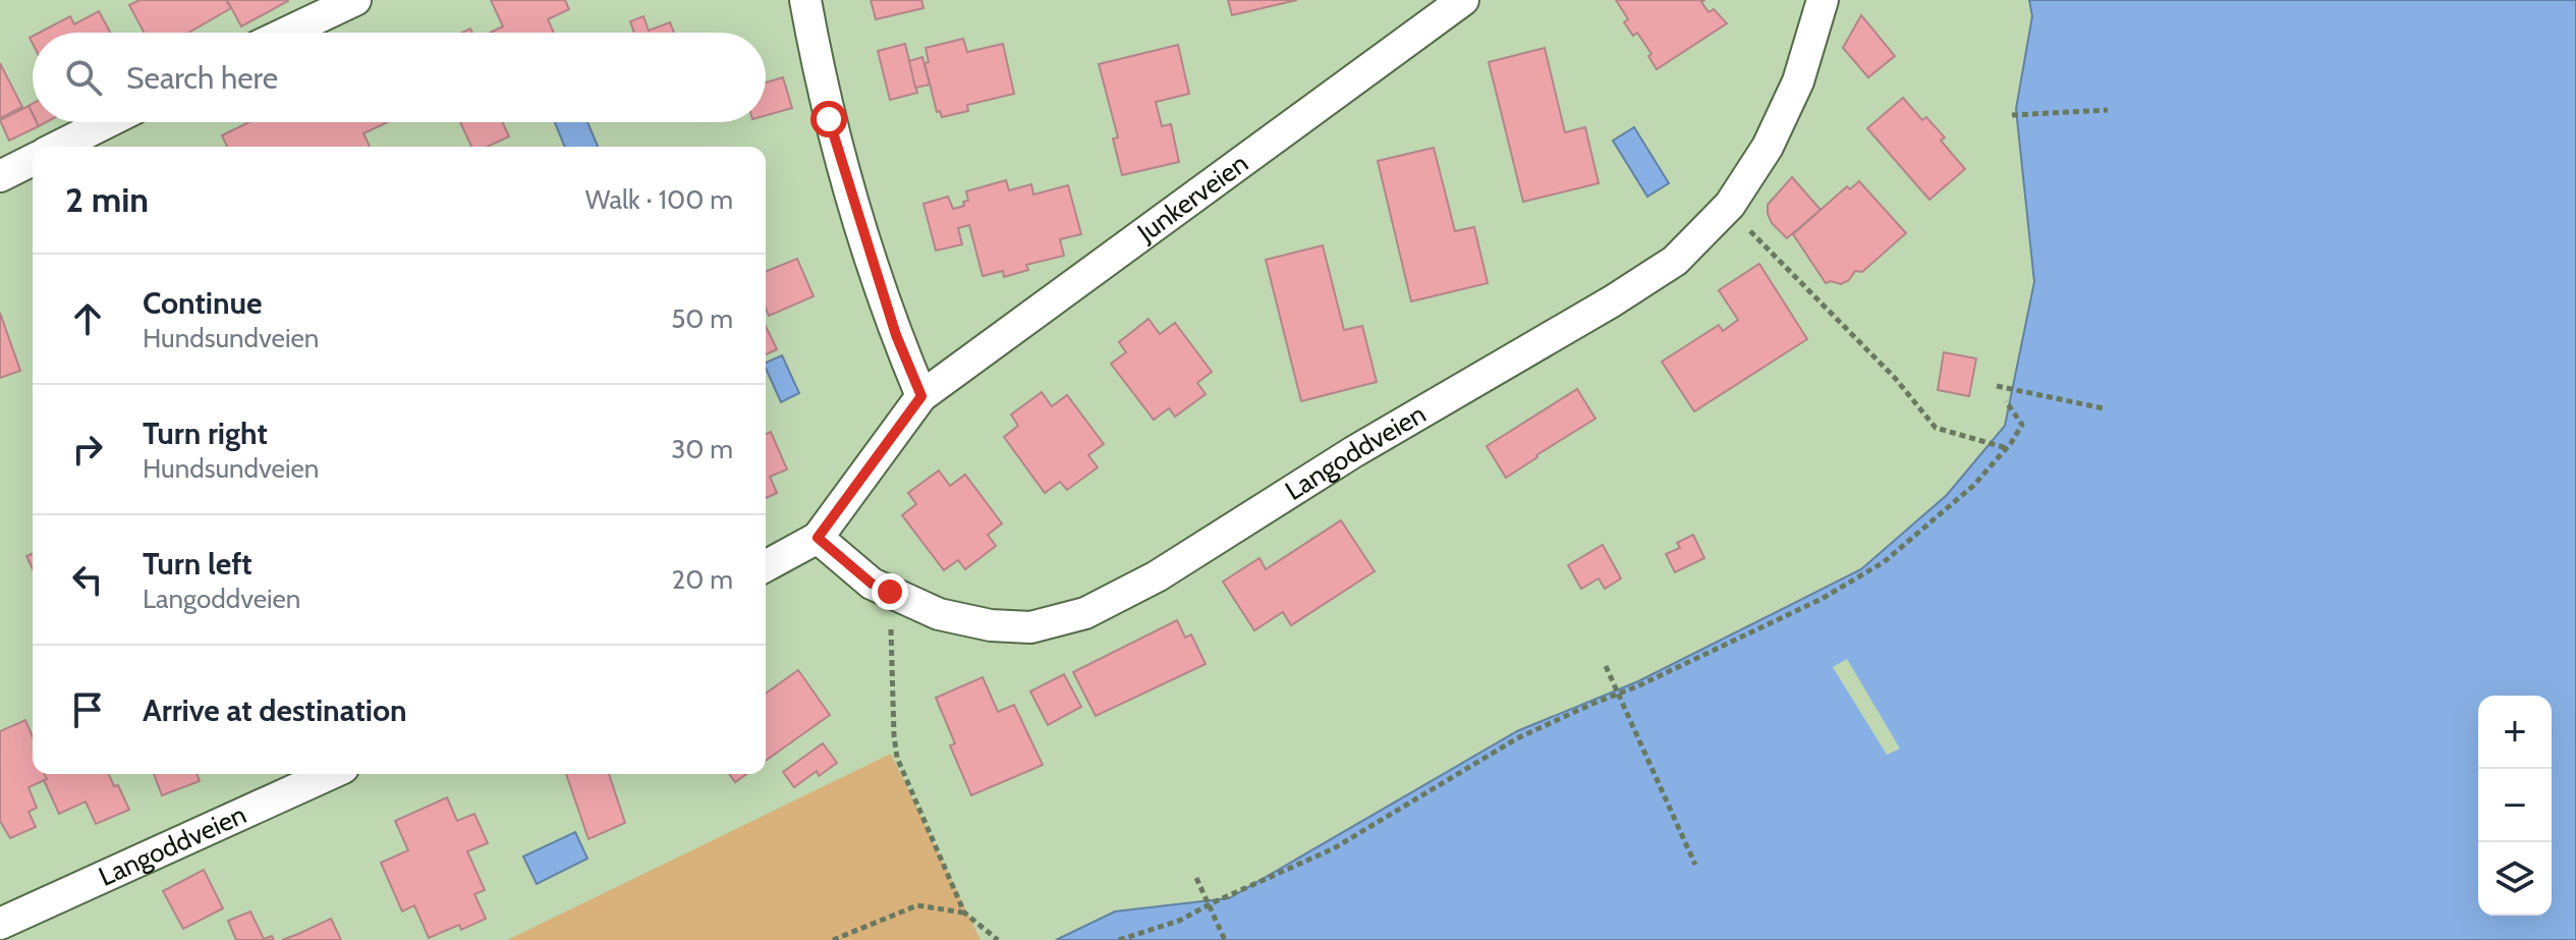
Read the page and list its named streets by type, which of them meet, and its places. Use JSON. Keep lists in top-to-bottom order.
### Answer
{
  "streets": {
    "street": ["Junkerveien", "Langoddveien"]
  },
  "crossings": [
    ["Junkerveien", "Langoddveien"]
  ],
  "page": {
    "search": "Search here",
    "heading": ["2 min", "Walk · 100 m"],
    "list": [
      ["Continue", "Hundsundveien", "50 m"],
      ["Turn right", "Hundsundveien", "30 m"],
      ["Turn left", "Langoddveien", "20 m"],
      "Arrive at destination"
    ],
    "map_buttons": ["+", "−"]
  }
}
